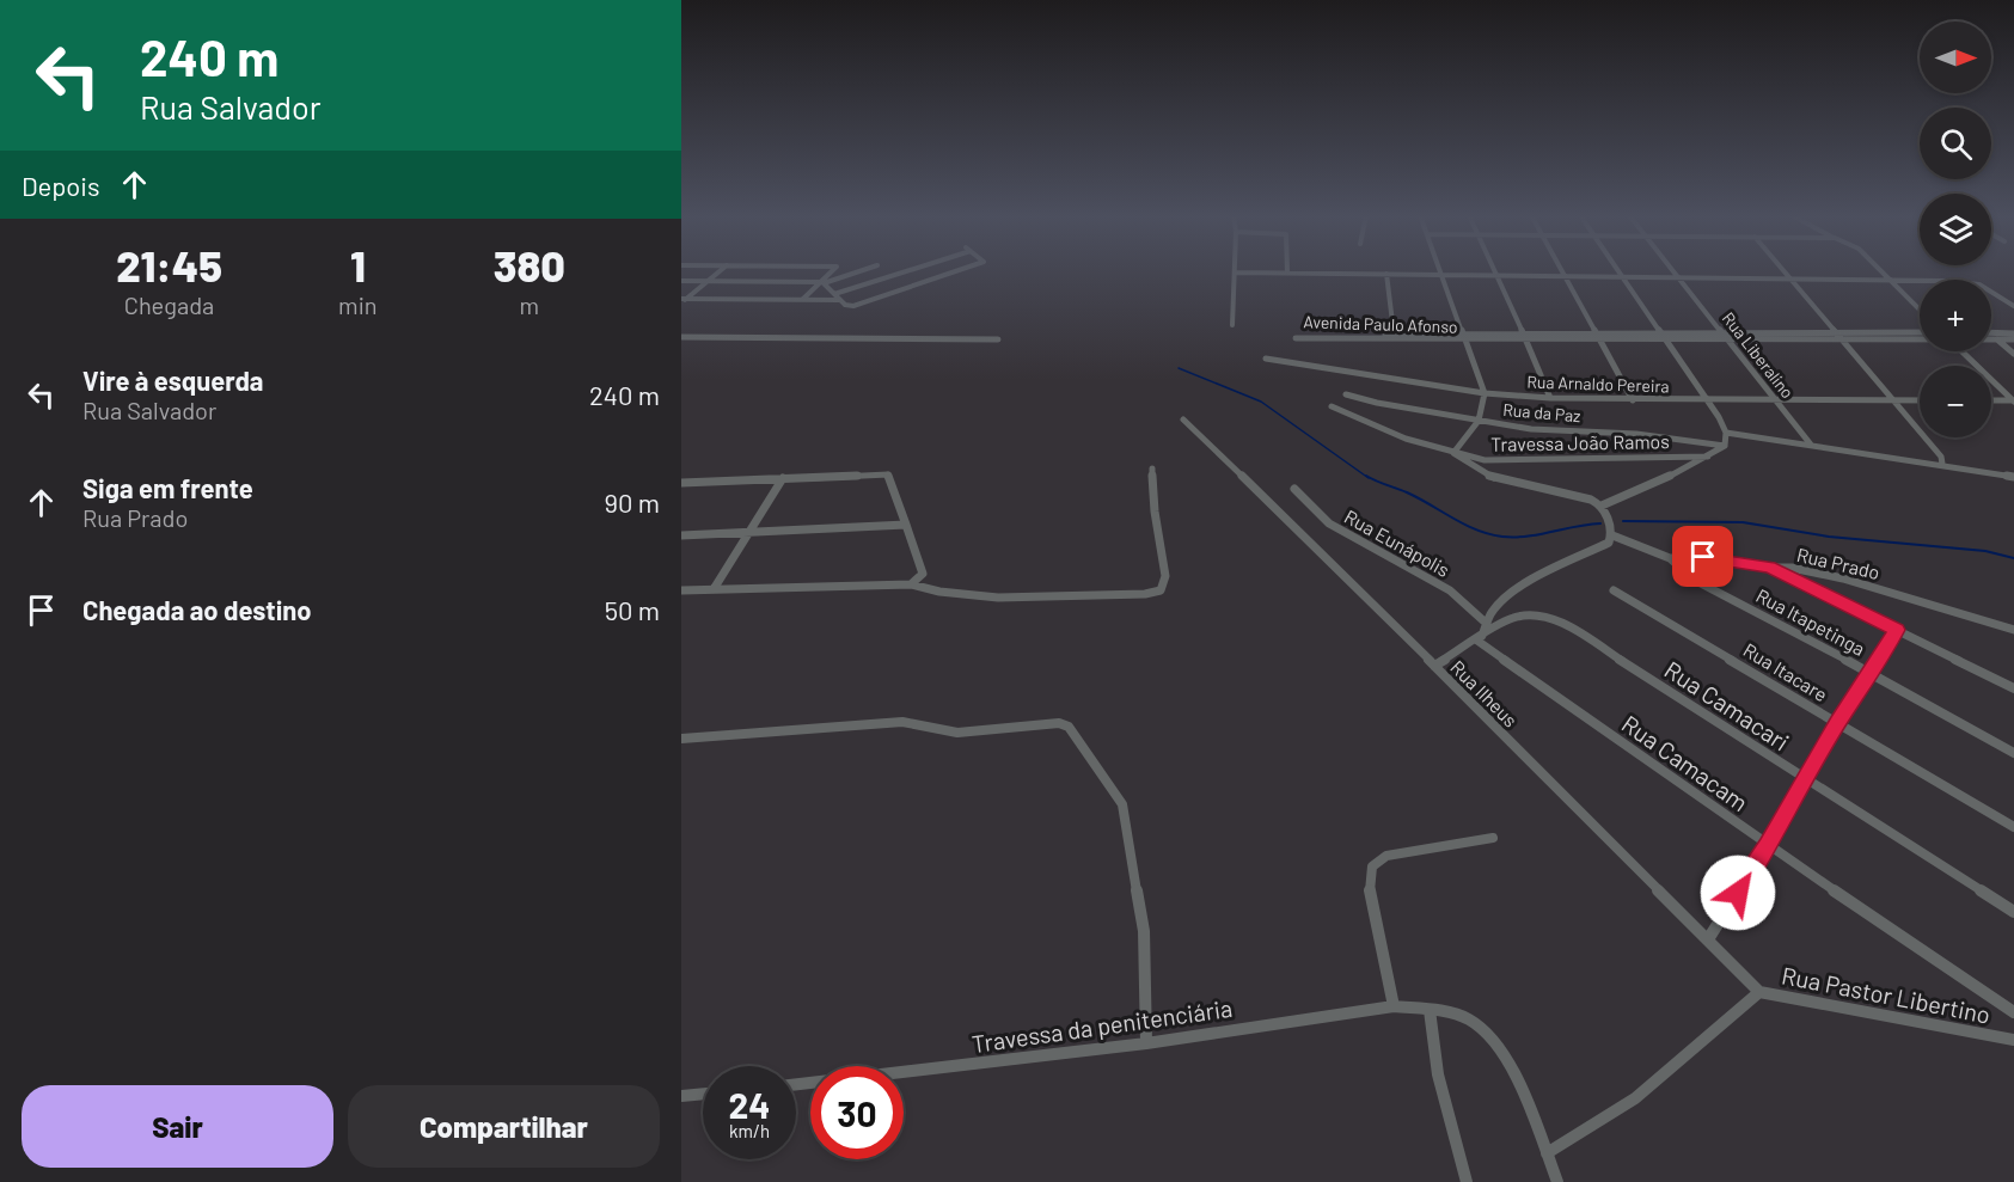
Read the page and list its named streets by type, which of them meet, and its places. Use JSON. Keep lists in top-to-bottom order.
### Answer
{
  "streets": {
    "street": [
      "Avenida Paulo Afonso",
      "Rua Liberalino",
      "Rua Arnaldo Pereira",
      "Rua da Paz",
      "Travessa João Ramos",
      "Rua Eunápolis",
      "Rua Prado",
      "Rua Itapetinga",
      "Rua Itacare",
      "Rua Ilheus",
      "Rua Camacari",
      "Rua Camacam",
      "Rua Pastor Libertino",
      "Travessa da penitenciária"
    ]
  },
  "crossings": [
    ["Avenida Paulo Afonso", "Rua Liberalino"],
    ["Rua Liberalino", "Rua Arnaldo Pereira"],
    ["Rua Prado", "Rua Itapetinga"],
    ["Rua Ilheus", "Rua Pastor Libertino"],
    ["Rua Camacari", "Rua Camacam"],
    ["Rua Pastor Libertino", "Travessa da penitenciária"]
  ],
  "north": "right",
  "page": {
    "turn": ["240 m", "Rua Salvador"],
    "map_buttons": ["+", "−"],
    "then": "Depois",
    "eta": [
      "21:45",
      "Chegada",
      "1",
      "min",
      "380",
      "m"
    ],
    "list": [
      {
        "name": "Vire à esquerda",
        "note": "Rua Salvador",
        "value": "240 m"
      },
      {
        "name": "Siga em frente",
        "note": "Rua Prado",
        "value": "90 m"
      },
      {
        "name": "Chegada ao destino",
        "value": "50 m"
      }
    ],
    "speed": "24 km/h",
    "limit": "30",
    "buttons": ["Sair", "Compartilhar"]
  }
}
